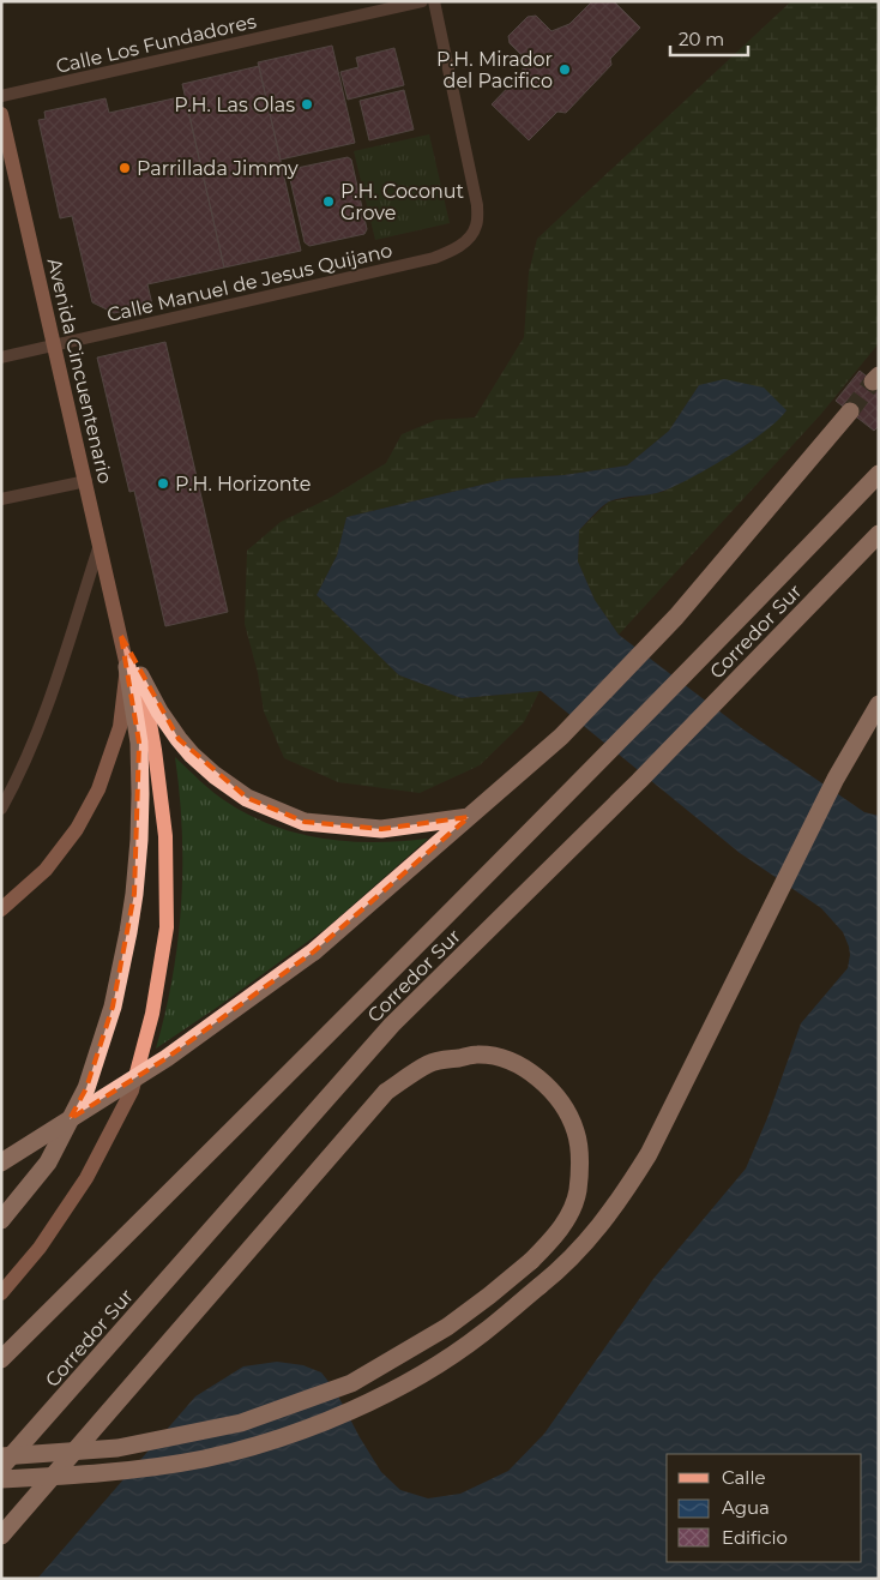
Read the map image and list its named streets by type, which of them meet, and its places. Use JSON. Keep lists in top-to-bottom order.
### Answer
{
  "streets": {
    "highway": ["Corredor Sur"],
    "main road": ["Avenida Cincuentenario"],
    "street": ["Calle Los Fundadores", "Calle Manuel de Jesus Quijano"]
  },
  "crossings": [
    ["Calle Manuel de Jesus Quijano", "Avenida Cincuentenario"]
  ],
  "places": [
    "P.H. Mirador del Pacifico",
    "P.H. Las Olas",
    "Parrillada Jimmy",
    "P.H. Coconut Grove",
    "P.H. Horizonte"
  ],
  "legend": ["Calle", "Agua", "Edificio"],
  "scale_bar": "20 m"
}
